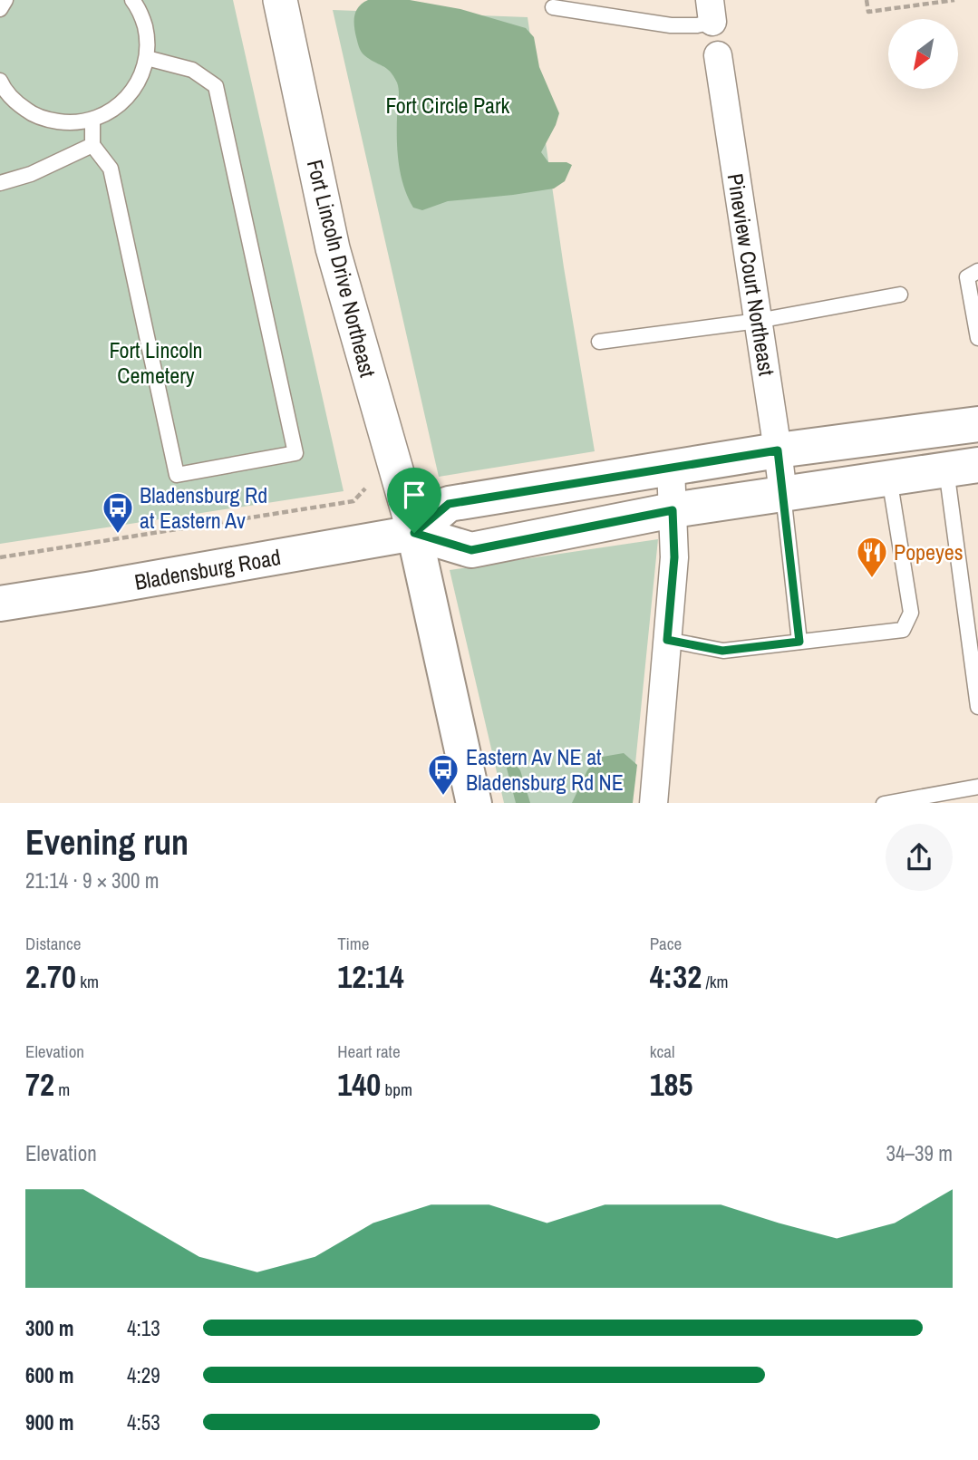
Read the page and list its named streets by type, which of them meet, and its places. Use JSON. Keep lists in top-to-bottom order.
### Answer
{
  "streets": {
    "main road": ["Bladensburg Road"],
    "street": ["Fort Lincoln Drive Northeast", "Pineview Court Northeast"]
  },
  "crossings": [
    ["Fort Lincoln Drive Northeast", "Bladensburg Road"]
  ],
  "parks": ["Fort Circle Park", "Fort Lincoln Cemetery"],
  "places": {
    "bus stop": ["Bladensburg Rd at Eastern Av", "Eastern Av NE at Bladensburg Rd NE"],
    "restaurant": ["Popeyes"]
  },
  "north": "bottom left",
  "page": {
    "heading": ["Evening run", "21:14 · 9 × 300 m"],
    "stats": [
      ["Distance", "2.70 km"],
      ["Time", "12:14"],
      ["Pace", "4:32 /km"],
      ["Elevation", "72 m"],
      ["Heart rate", "140 bpm"],
      ["kcal", "185"]
    ],
    "chart": ["Elevation", "34–39 m"],
    "list": [
      {
        "name": "300 m",
        "note": "4:13"
      },
      {
        "name": "600 m",
        "note": "4:29"
      },
      {
        "name": "900 m",
        "note": "4:53"
      }
    ]
  }
}
